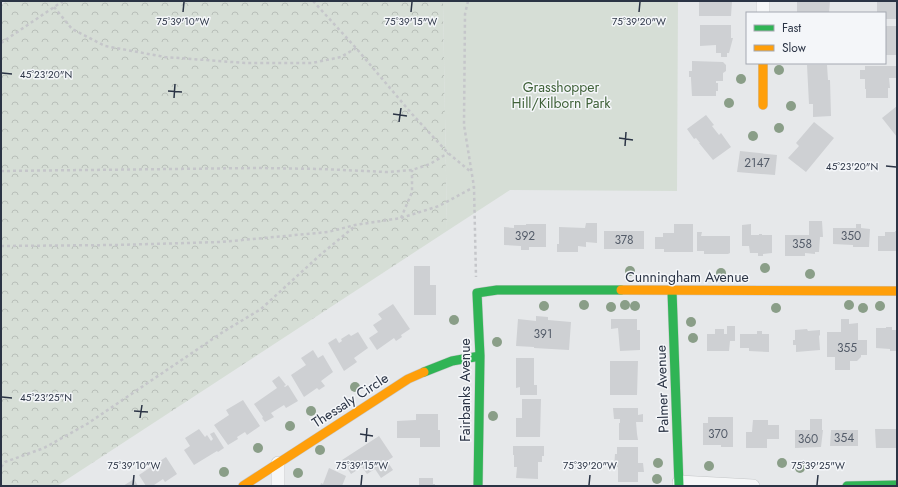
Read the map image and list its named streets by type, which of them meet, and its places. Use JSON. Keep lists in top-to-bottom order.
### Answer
{
  "streets": {
    "street": [
      "Cunningham Avenue",
      "Palmer Avenue",
      "Fairbanks Avenue",
      "Thessaly Circle"
    ]
  },
  "crossings": [
    ["Cunningham Avenue", "Palmer Avenue"],
    ["Cunningham Avenue", "Fairbanks Avenue"],
    ["Fairbanks Avenue", "Thessaly Circle"]
  ],
  "parks": ["Grasshopper Hill/Kilborn Park"],
  "house_numbers": [
    "2147",
    "392",
    "350",
    "378",
    "358",
    "391",
    "355",
    "370",
    "354",
    "360"
  ],
  "legend": ["Fast", "Slow"],
  "coordinates": [
    "75°39'10\"W",
    "75°39'15\"W",
    "75°39'20\"W",
    "45°23'20\"N",
    "45°23'25\"N",
    "75°39'25\"W"
  ]
}
